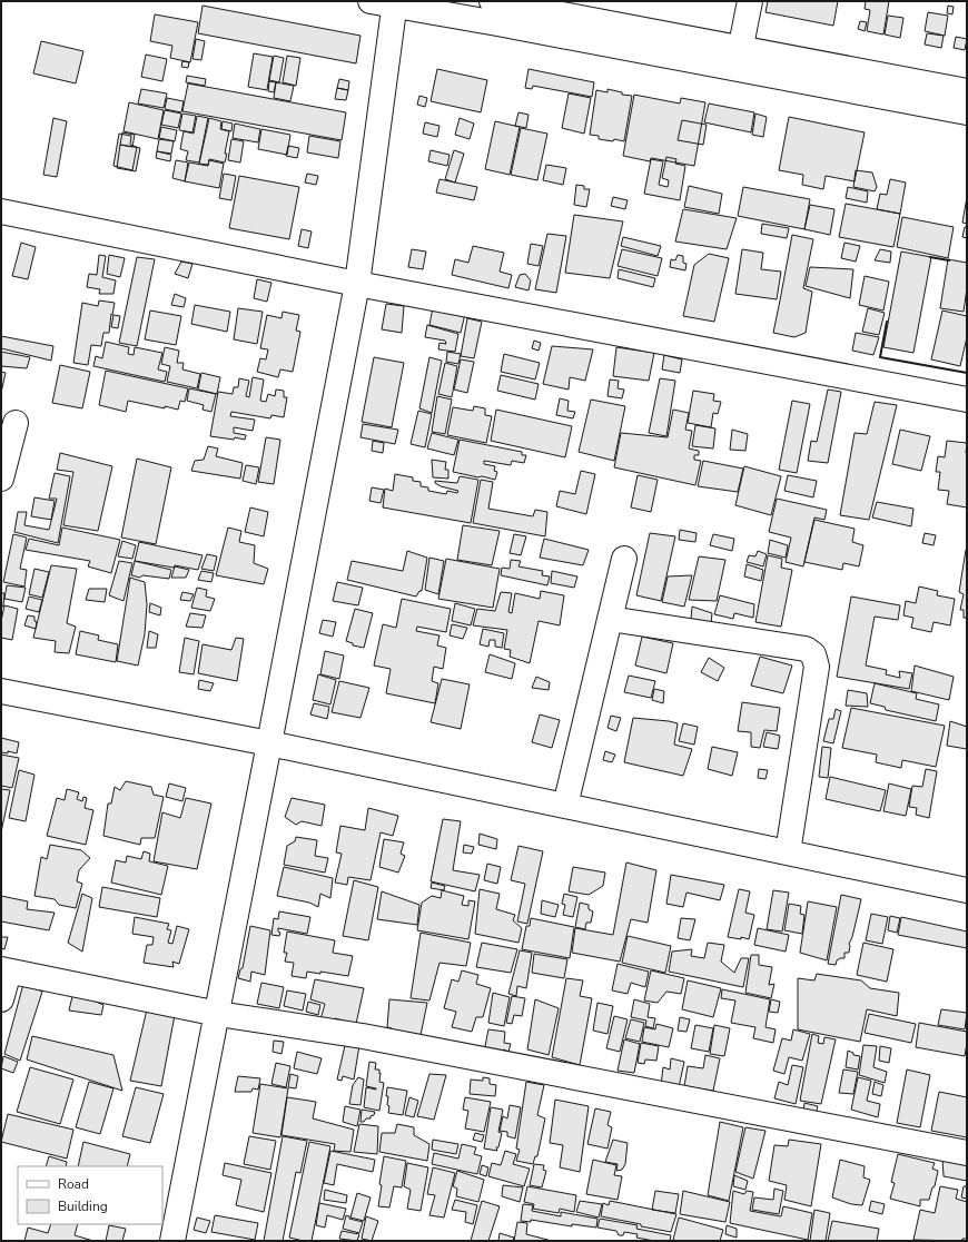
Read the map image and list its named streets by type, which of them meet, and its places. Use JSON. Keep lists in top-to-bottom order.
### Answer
{
  "legend": ["Road", "Building"]
}
